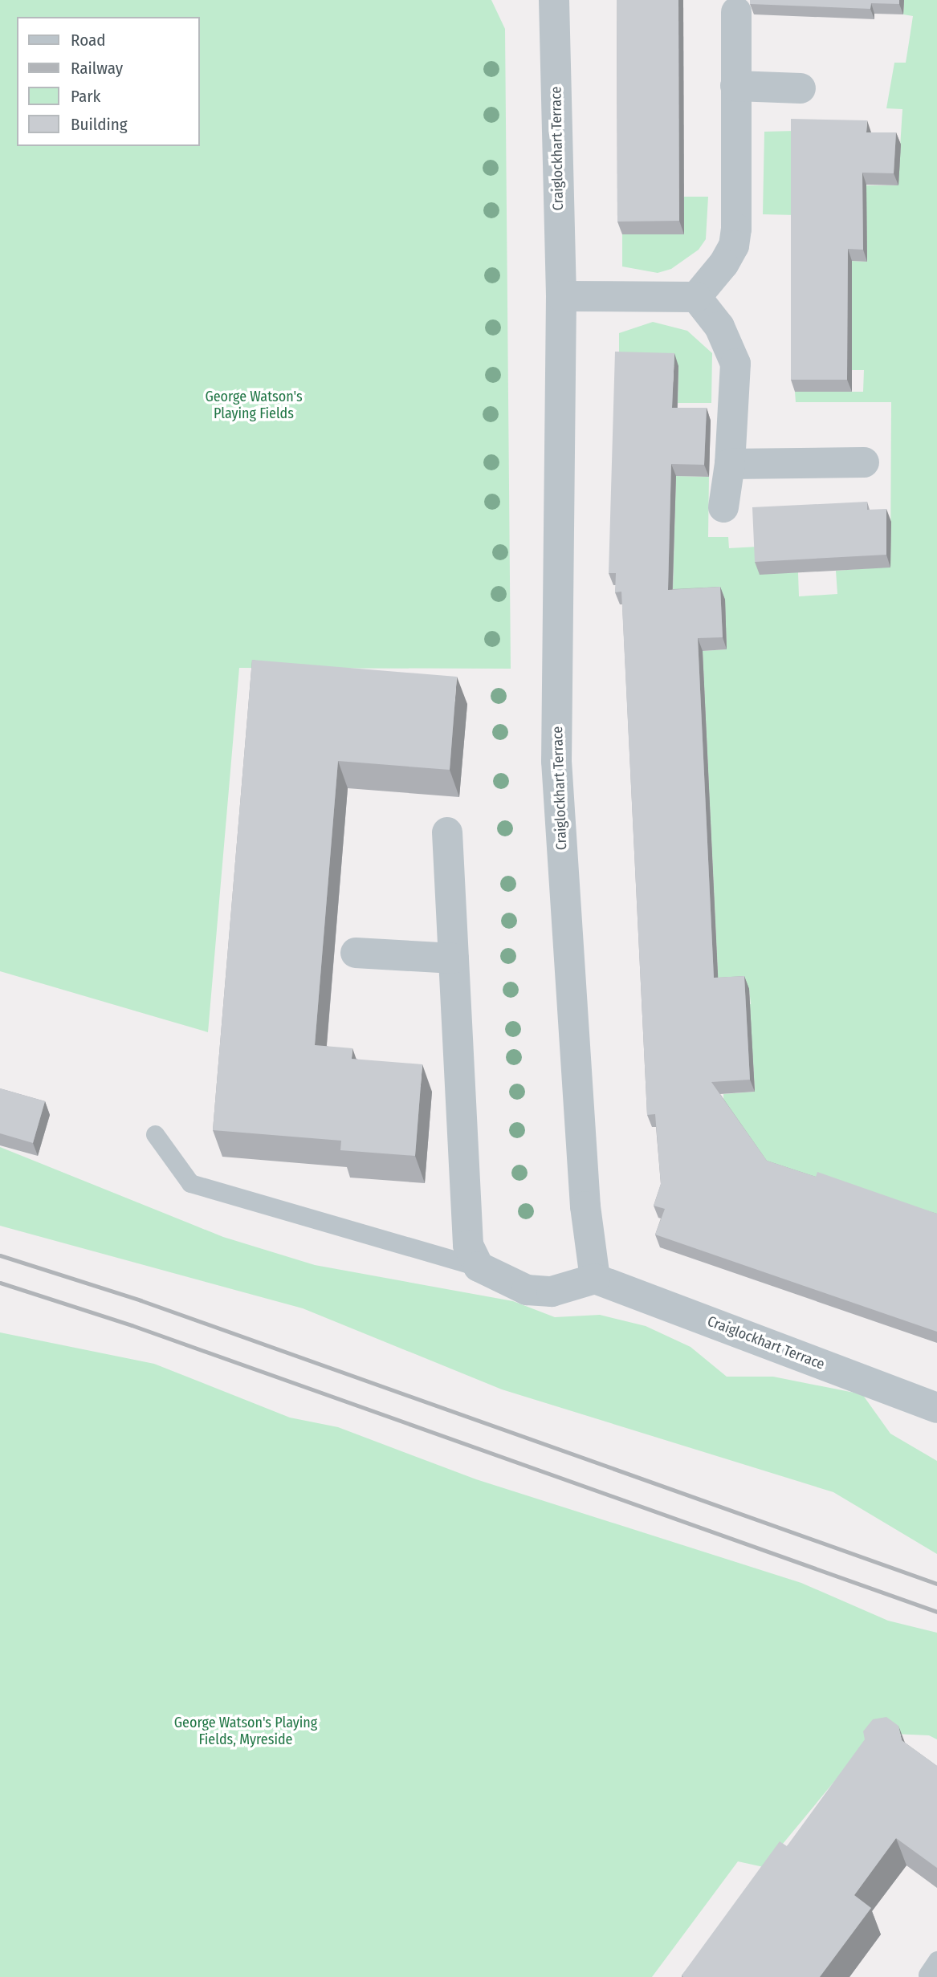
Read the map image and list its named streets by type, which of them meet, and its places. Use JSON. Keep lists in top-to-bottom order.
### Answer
{
  "streets": {
    "street": ["Craiglockhart Terrace"]
  },
  "parks": ["George Watson's Playing Fields", "George Watson's Playing Fields, Myreside"],
  "legend": [
    "Road",
    "Railway",
    "Park",
    "Building"
  ]
}
